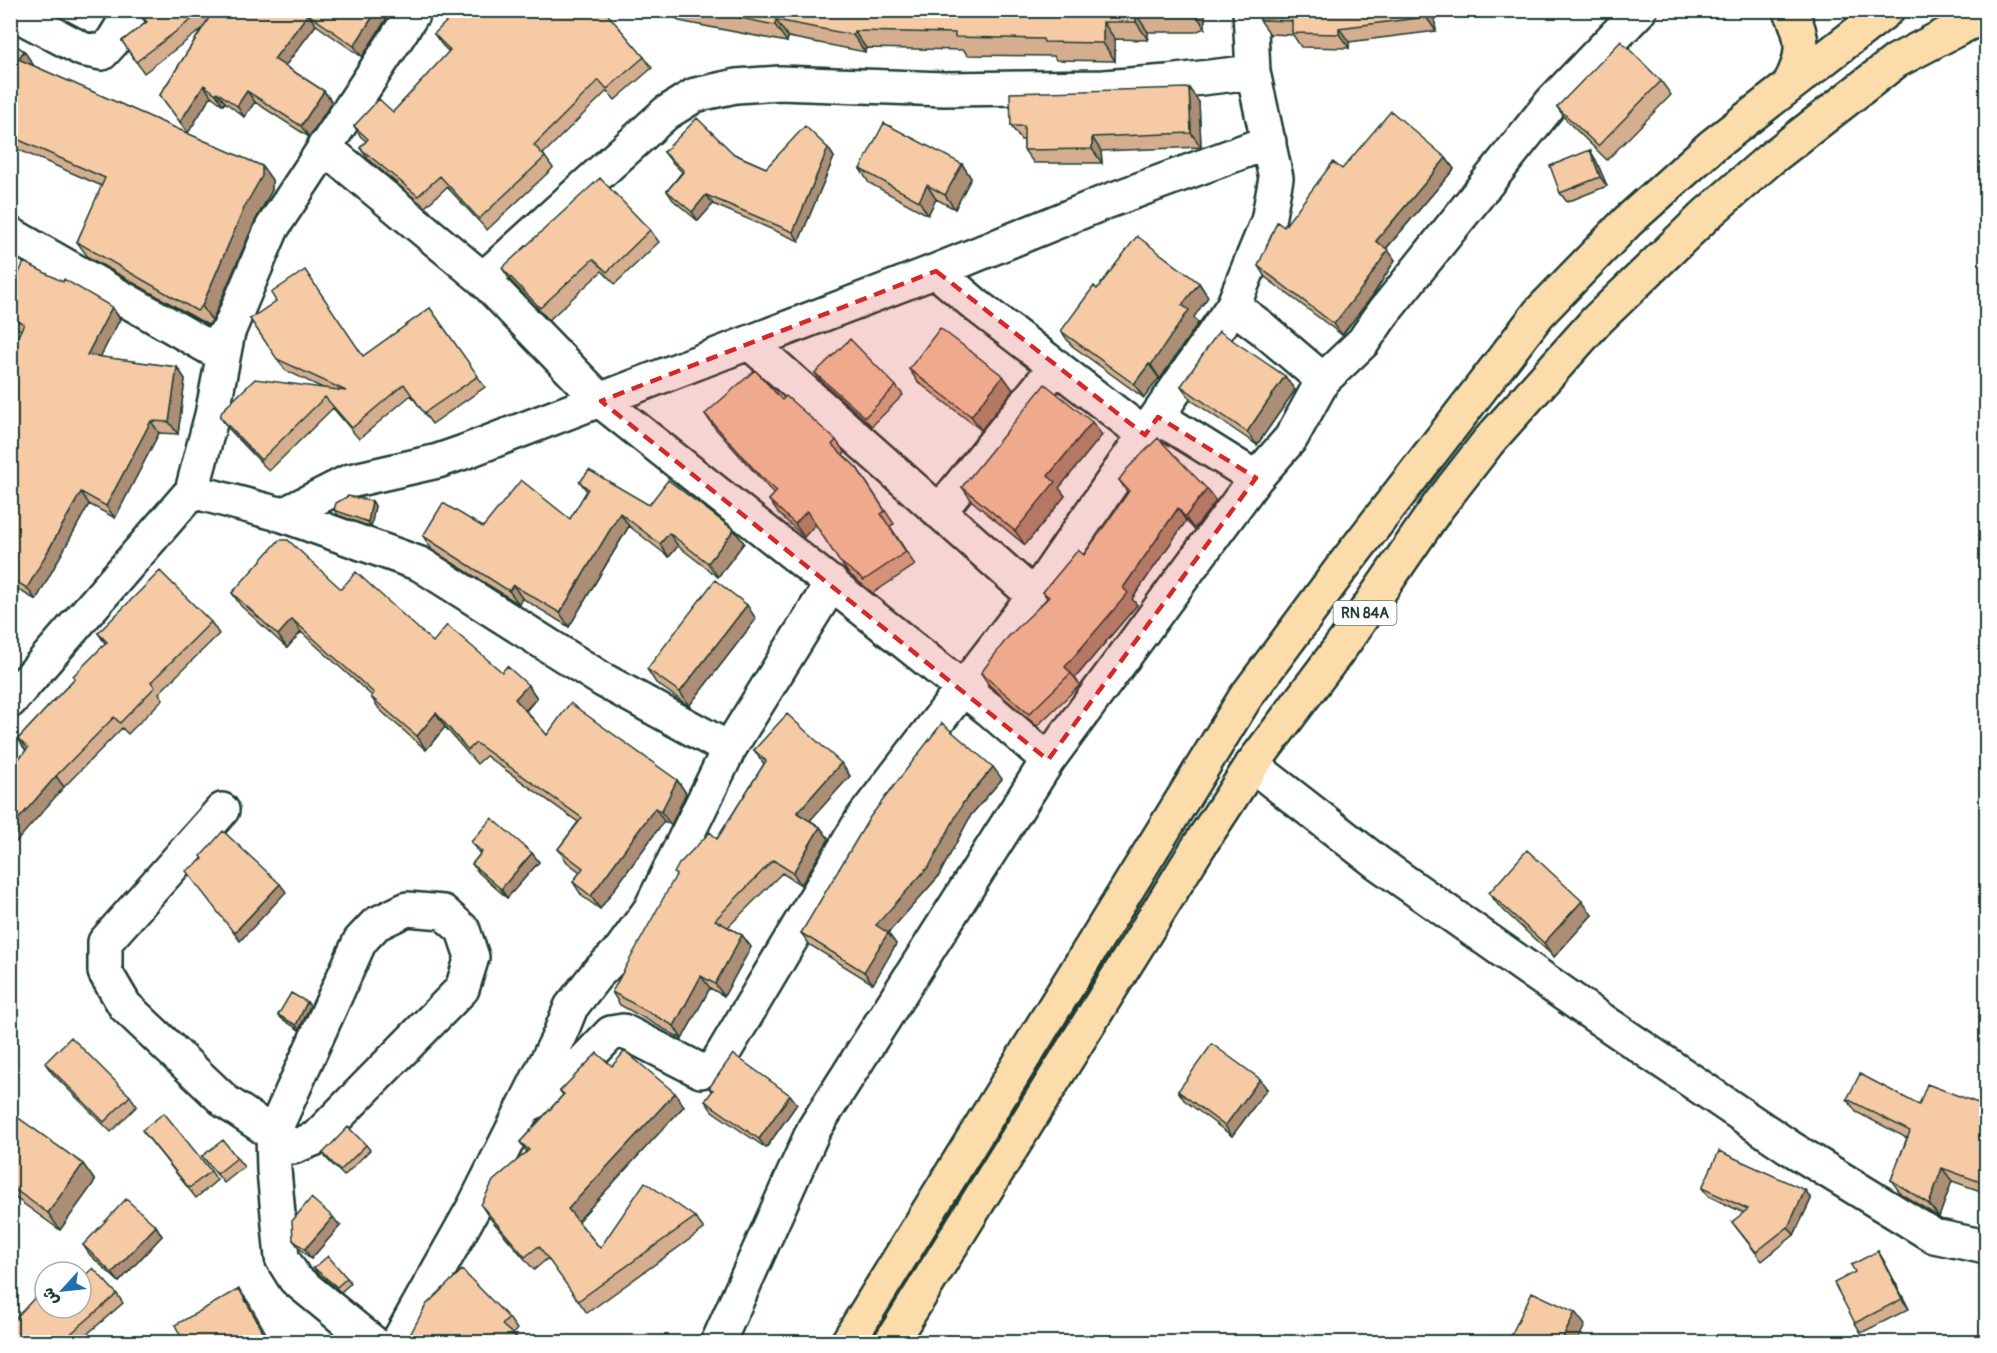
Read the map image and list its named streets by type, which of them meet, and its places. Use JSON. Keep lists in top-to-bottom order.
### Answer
{
  "streets": {
    "main road": ["RN 84A"]
  },
  "north": "bottom left"
}
